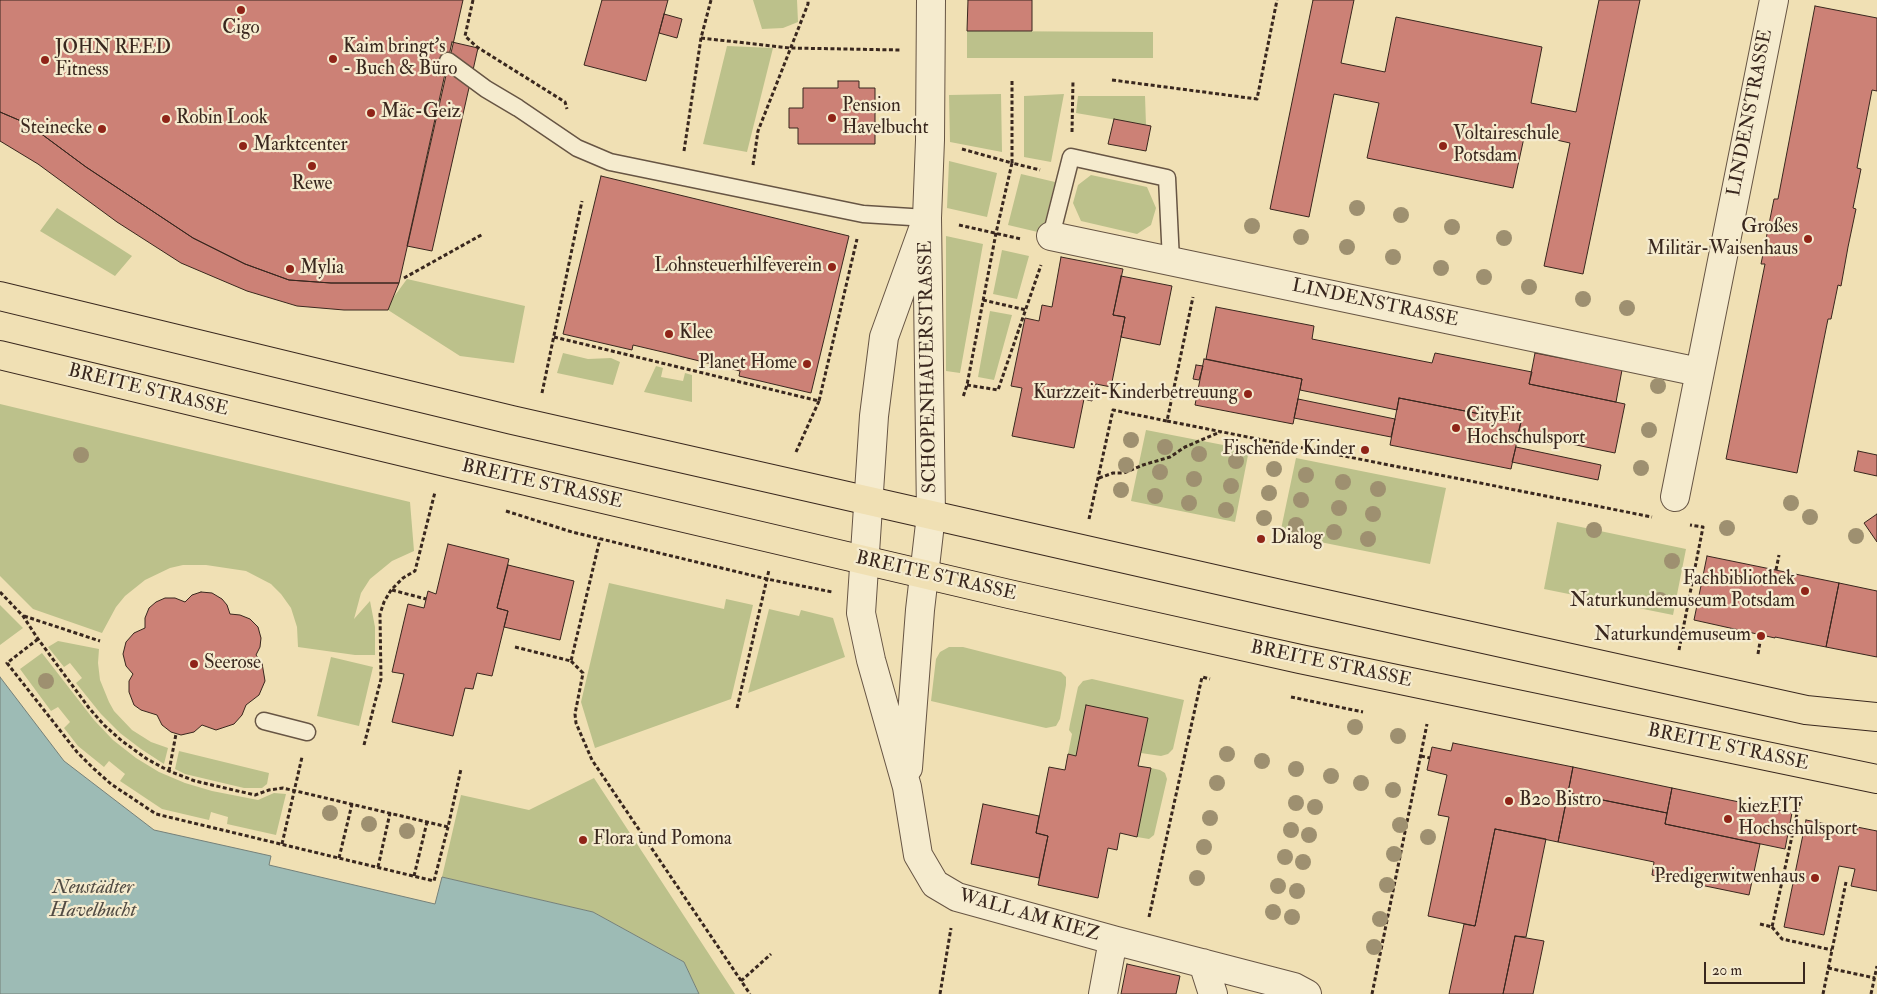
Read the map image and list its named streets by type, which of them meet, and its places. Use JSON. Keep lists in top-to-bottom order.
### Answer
{
  "streets": {
    "main road": ["BREITE STRASSE"],
    "street": ["LINDENSTRASSE", "SCHOPENHAUERSTRASSE", "WALL AM KIEZ"]
  },
  "crossings": [
    ["SCHOPENHAUERSTRASSE", "BREITE STRASSE"],
    ["SCHOPENHAUERSTRASSE", "WALL AM KIEZ"],
    ["BREITE STRASSE", "WALL AM KIEZ"]
  ],
  "water": ["Neustädter Havelbucht"],
  "places": [
    "Cigo",
    "Kaim bringt's - Buch & Büro",
    "JOHN REED Fitness",
    "Mäc-Geiz",
    "Pension Havelbucht",
    "Robin Look",
    "Steinecke",
    "Marktcenter",
    "Voltaireschule Potsdam",
    "Rewe",
    "Großes Militär-Waisenhaus",
    "Lohnsteuerhilfeverein",
    "Mylia",
    "Klee",
    "Planet Home",
    "Kurzzeit-Kinderbetreuung",
    "CityFit Hochschulsport",
    "Fischende Kinder",
    "Dialog",
    "Fachbibliothek Naturkundemuseum Potsdam",
    "Naturkundemuseum",
    "Seerose",
    "B20 Bistro",
    "kiezFIT Hochschulsport",
    "Flora und Pomona",
    "Predigerwitwenhaus"
  ],
  "scale_bar": "20 m"
}
